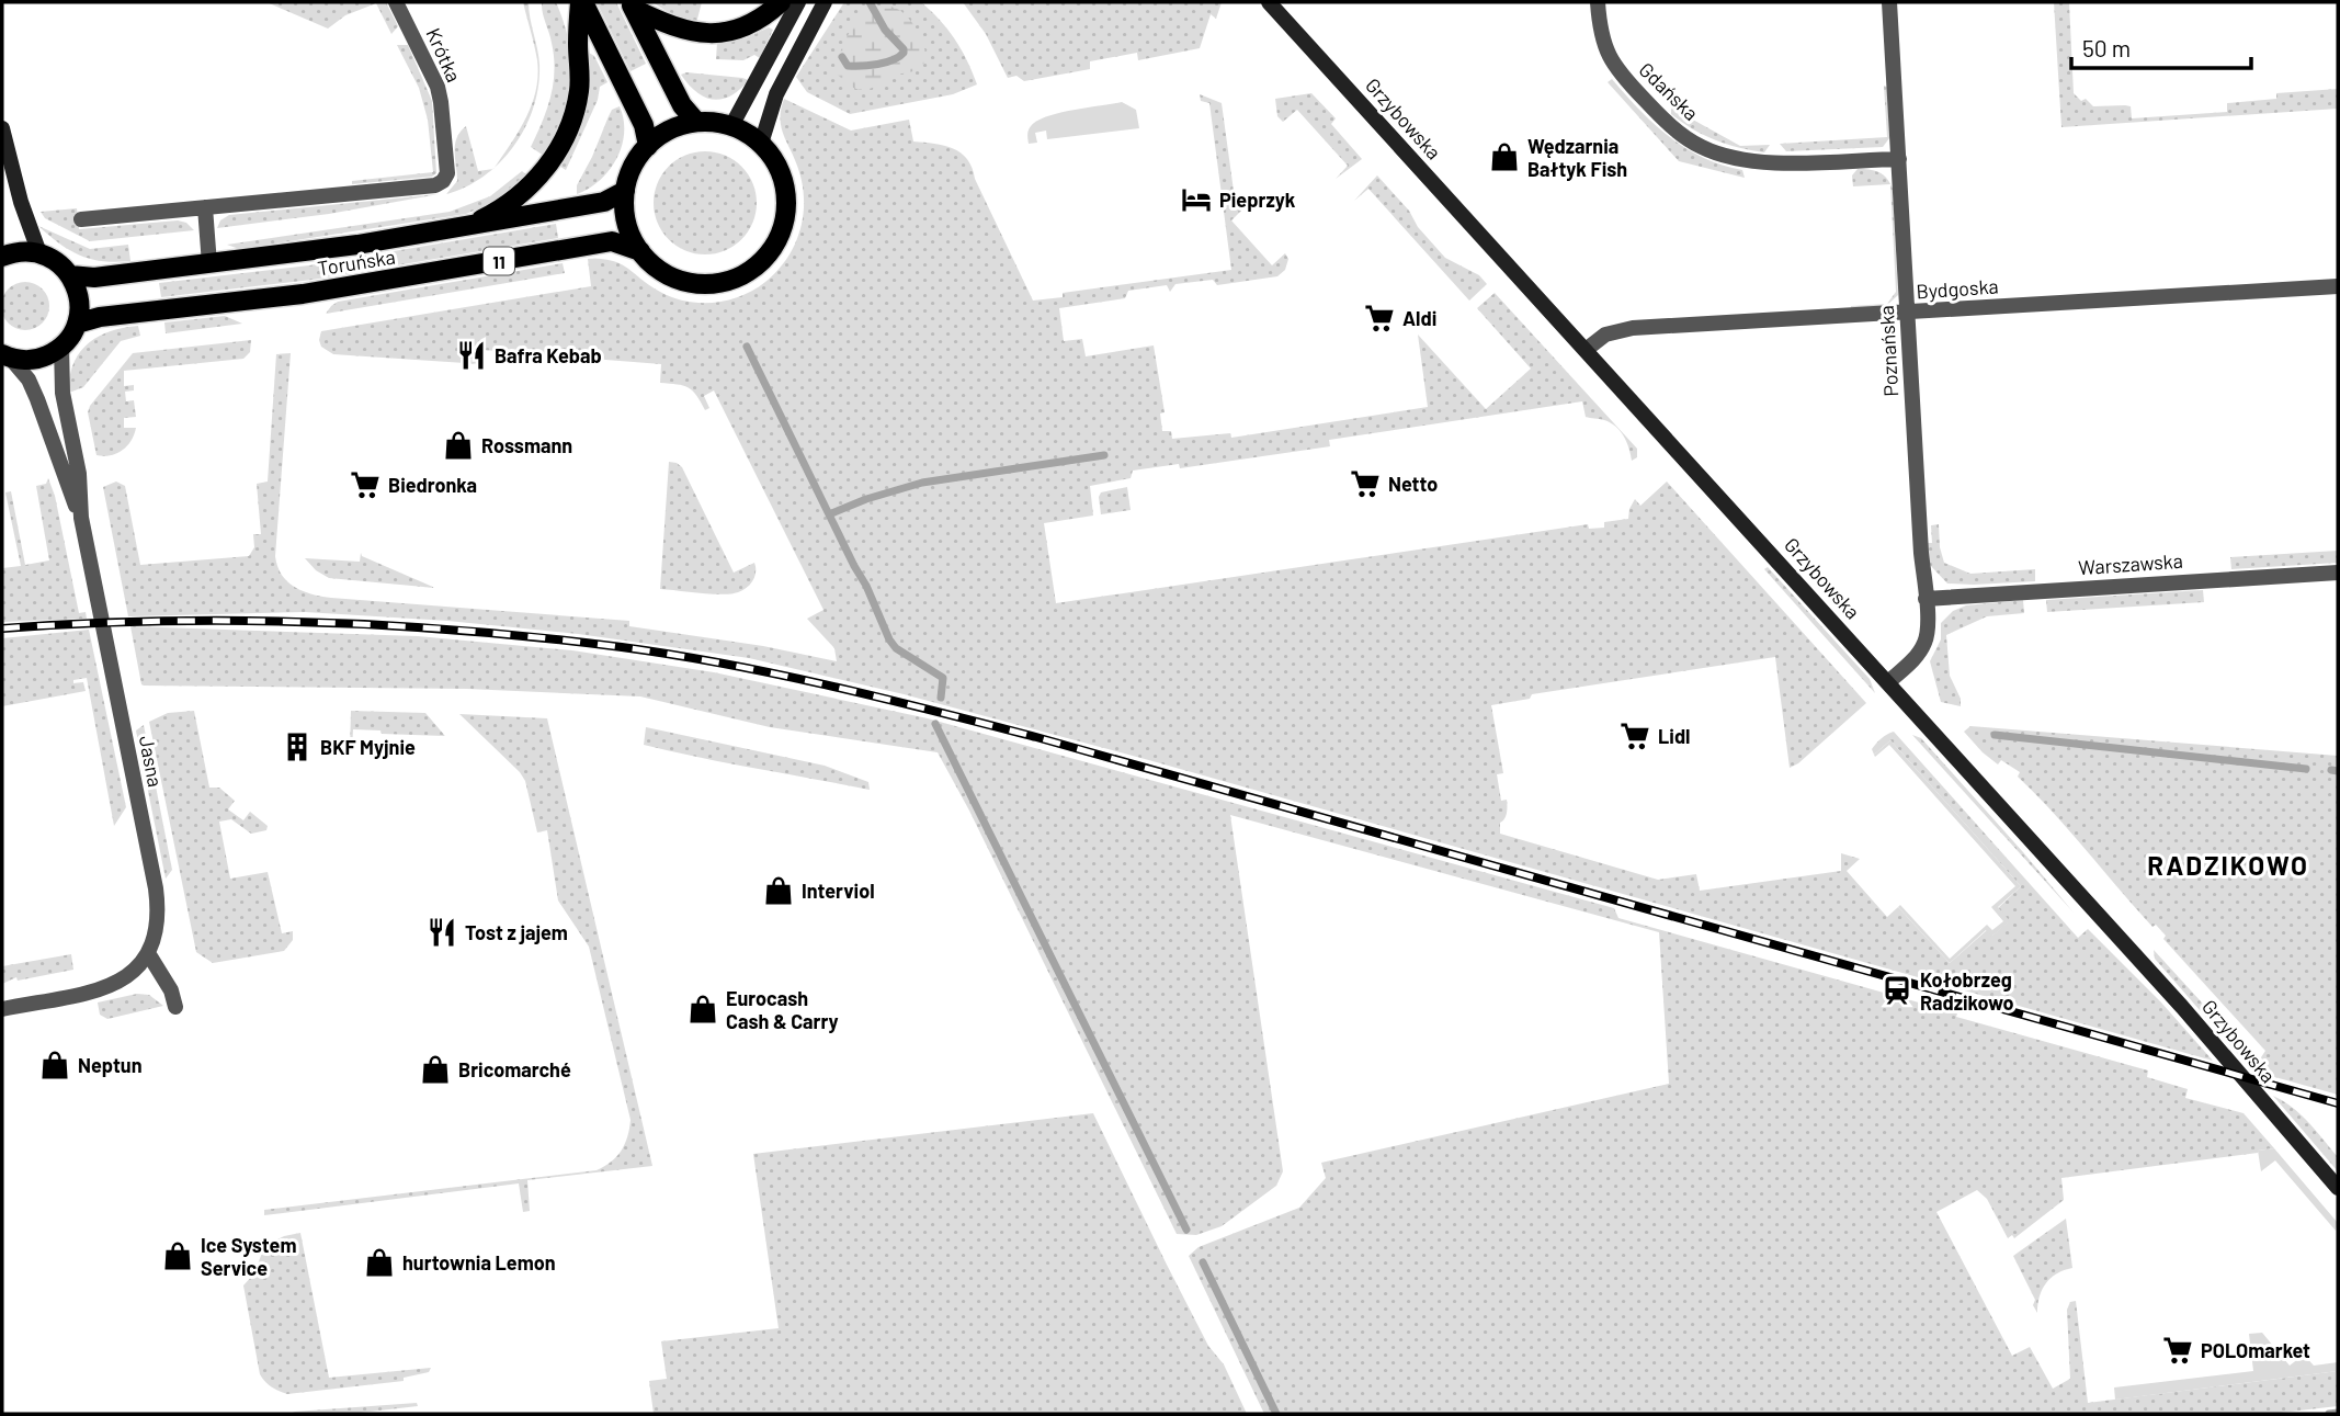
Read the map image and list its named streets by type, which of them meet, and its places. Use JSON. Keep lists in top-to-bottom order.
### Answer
{
  "streets": {
    "main road": ["11", "Toruńska"],
    "street": [
      "Krótka",
      "Gdańska",
      "Grzybowska",
      "Bydgoska",
      "Poznańska",
      "Warszawska",
      "Jasna"
    ]
  },
  "crossings": [
    ["Gdańska", "Poznańska"],
    ["Grzybowska", "Bydgoska"],
    ["Grzybowska", "Poznańska"],
    ["11", "Toruńska"],
    ["Bydgoska", "Poznańska"],
    ["Poznańska", "Warszawska"]
  ],
  "districts": ["RADZIKOWO"],
  "places": {
    "shop": [
      "Wędzarnia Bałtyk Fish",
      "Rossmann",
      "Interviol",
      "Eurocash Cash & Carry",
      "Neptun",
      "Bricomarché",
      "Ice System Service",
      "hurtownia Lemon"
    ],
    "hotel": ["Pieprzyk"],
    "supermarket": [
      "Aldi",
      "Netto",
      "Biedronka",
      "Lidl",
      "POLOmarket"
    ],
    "restaurant": ["Bafra Kebab", "Tost z jajem"],
    "building": ["BKF Myjnie"],
    "station": ["Kołobrzeg Radzikowo"]
  },
  "scale_bar": "50 m"
}
